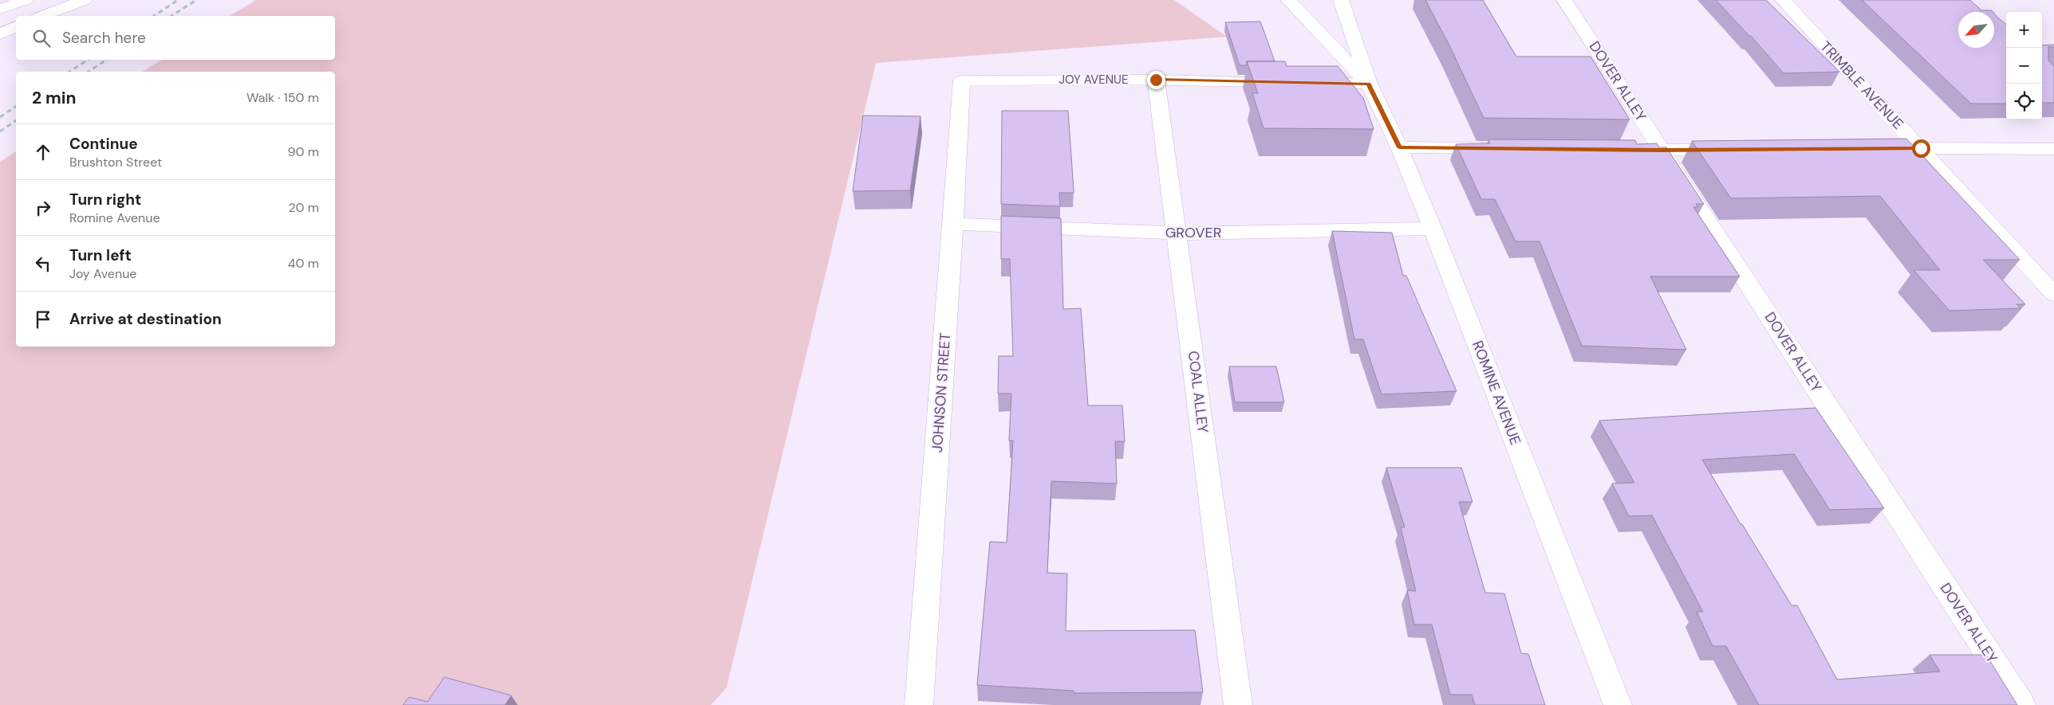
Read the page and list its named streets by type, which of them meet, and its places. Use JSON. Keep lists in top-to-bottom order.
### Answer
{
  "streets": {
    "street": [
      "JOY AVENUE",
      "DOVER ALLEY",
      "TRIMBLE AVENUE",
      "GROVER",
      "COAL ALLEY",
      "JOHNSON STREET",
      "ROMINE AVENUE"
    ]
  },
  "crossings": [
    ["JOY AVENUE", "COAL ALLEY"],
    ["JOY AVENUE", "JOHNSON STREET"],
    ["JOY AVENUE", "ROMINE AVENUE"],
    ["GROVER", "COAL ALLEY"],
    ["GROVER", "JOHNSON STREET"],
    ["GROVER", "ROMINE AVENUE"]
  ],
  "north": "bottom left",
  "page": {
    "map_buttons": ["+", "−"],
    "search": "Search here",
    "heading": ["2 min", "Walk · 150 m"],
    "list": [
      ["Continue", "Brushton Street", "90 m"],
      ["Turn right", "Romine Avenue", "20 m"],
      ["Turn left", "Joy Avenue", "40 m"],
      "Arrive at destination"
    ]
  }
}
